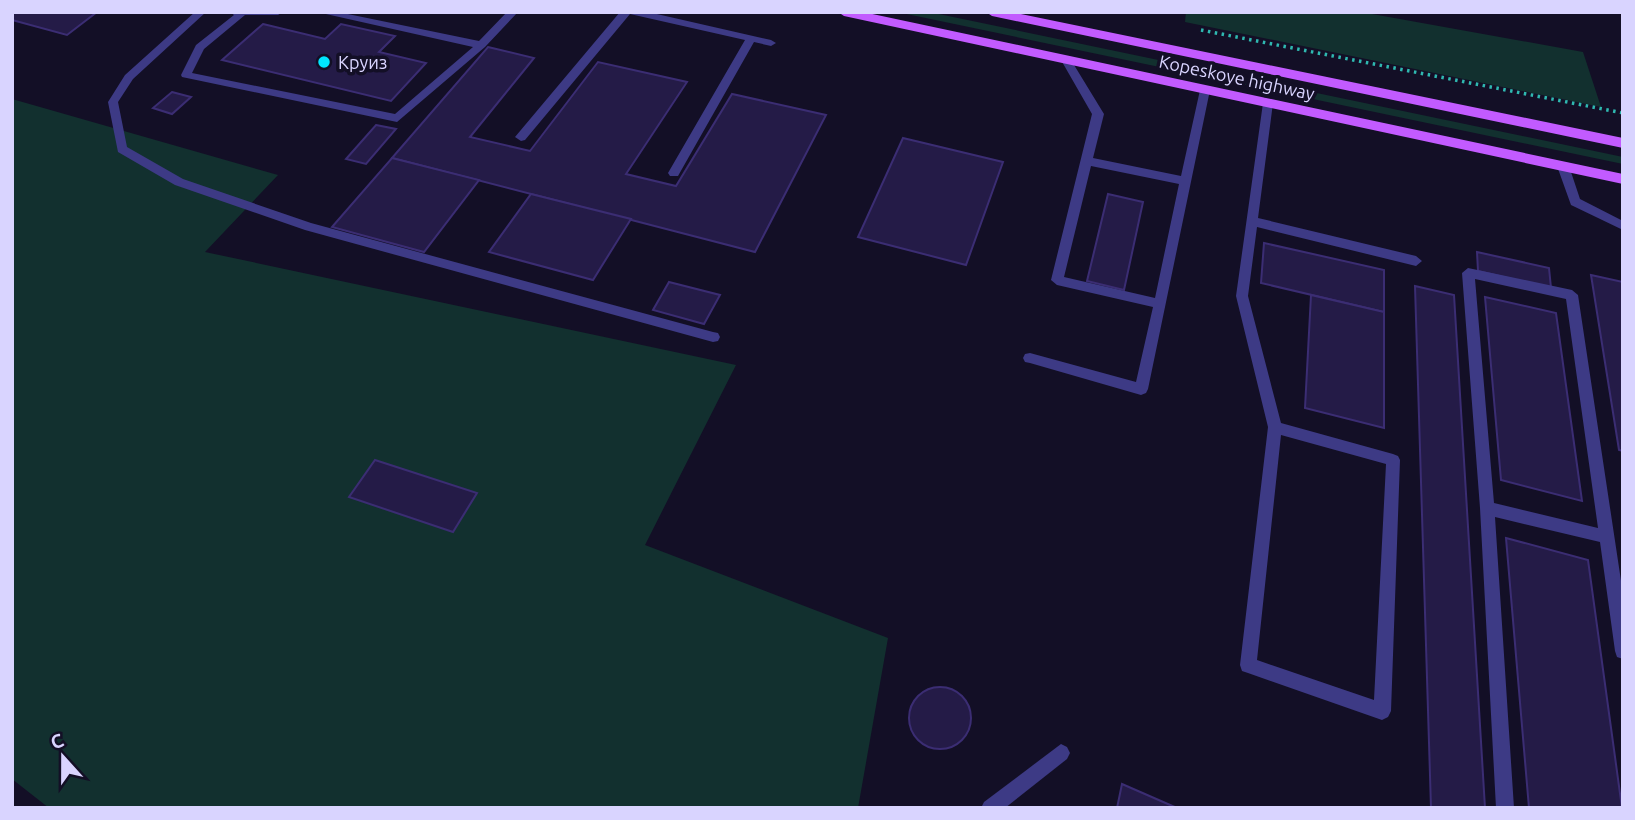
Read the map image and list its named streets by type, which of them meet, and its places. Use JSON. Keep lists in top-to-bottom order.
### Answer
{
  "streets": {
    "main road": ["Kopeskoye highway"]
  },
  "places": ["Круиз"],
  "north": "top"
}
